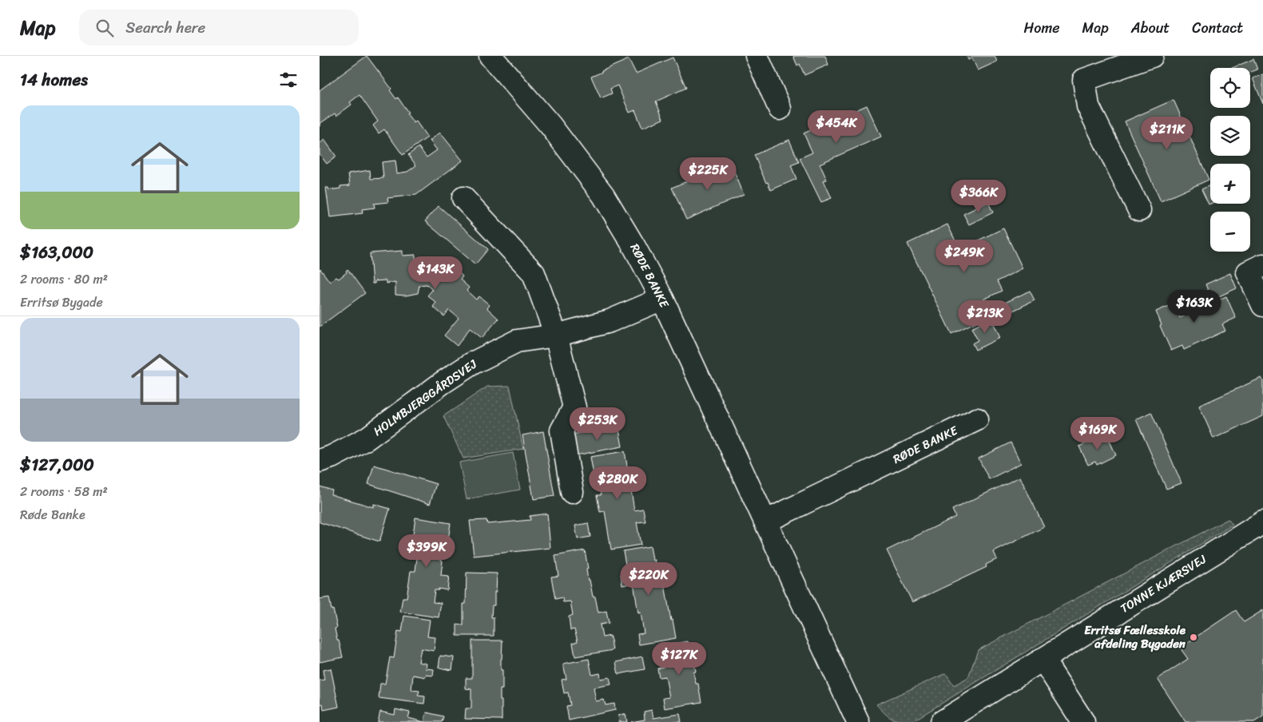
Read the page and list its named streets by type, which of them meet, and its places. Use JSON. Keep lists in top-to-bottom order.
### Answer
{
  "streets": {
    "street": ["RØDE BANKE", "HOLMBJERGGÅRDSVEJ", "TONNE KJÆRSVEJ"]
  },
  "crossings": [
    ["RØDE BANKE", "HOLMBJERGGÅRDSVEJ"]
  ],
  "places": ["Erritsø Fællesskole afdeling Bygaden"],
  "page": {
    "header": "Map",
    "search": "Search here",
    "nav": [
      "Home",
      "Map",
      "About",
      "Contact"
    ],
    "heading": "14 homes",
    "map_buttons": ["+", "−"],
    "list": [
      {
        "name": "$163,000",
        "note": "2 rooms · 80 m² · Erritsø Bygade"
      },
      {
        "name": "$127,000",
        "note": "2 rooms · 58 m² · Røde Banke"
      }
    ],
    "price": [
      "$454K",
      "$211K",
      "$225K",
      "$366K",
      "$249K",
      "$143K",
      "$163K",
      "$213K",
      "$253K",
      "$169K",
      "$280K",
      "$399K",
      "$220K",
      "$127K"
    ]
  }
}
